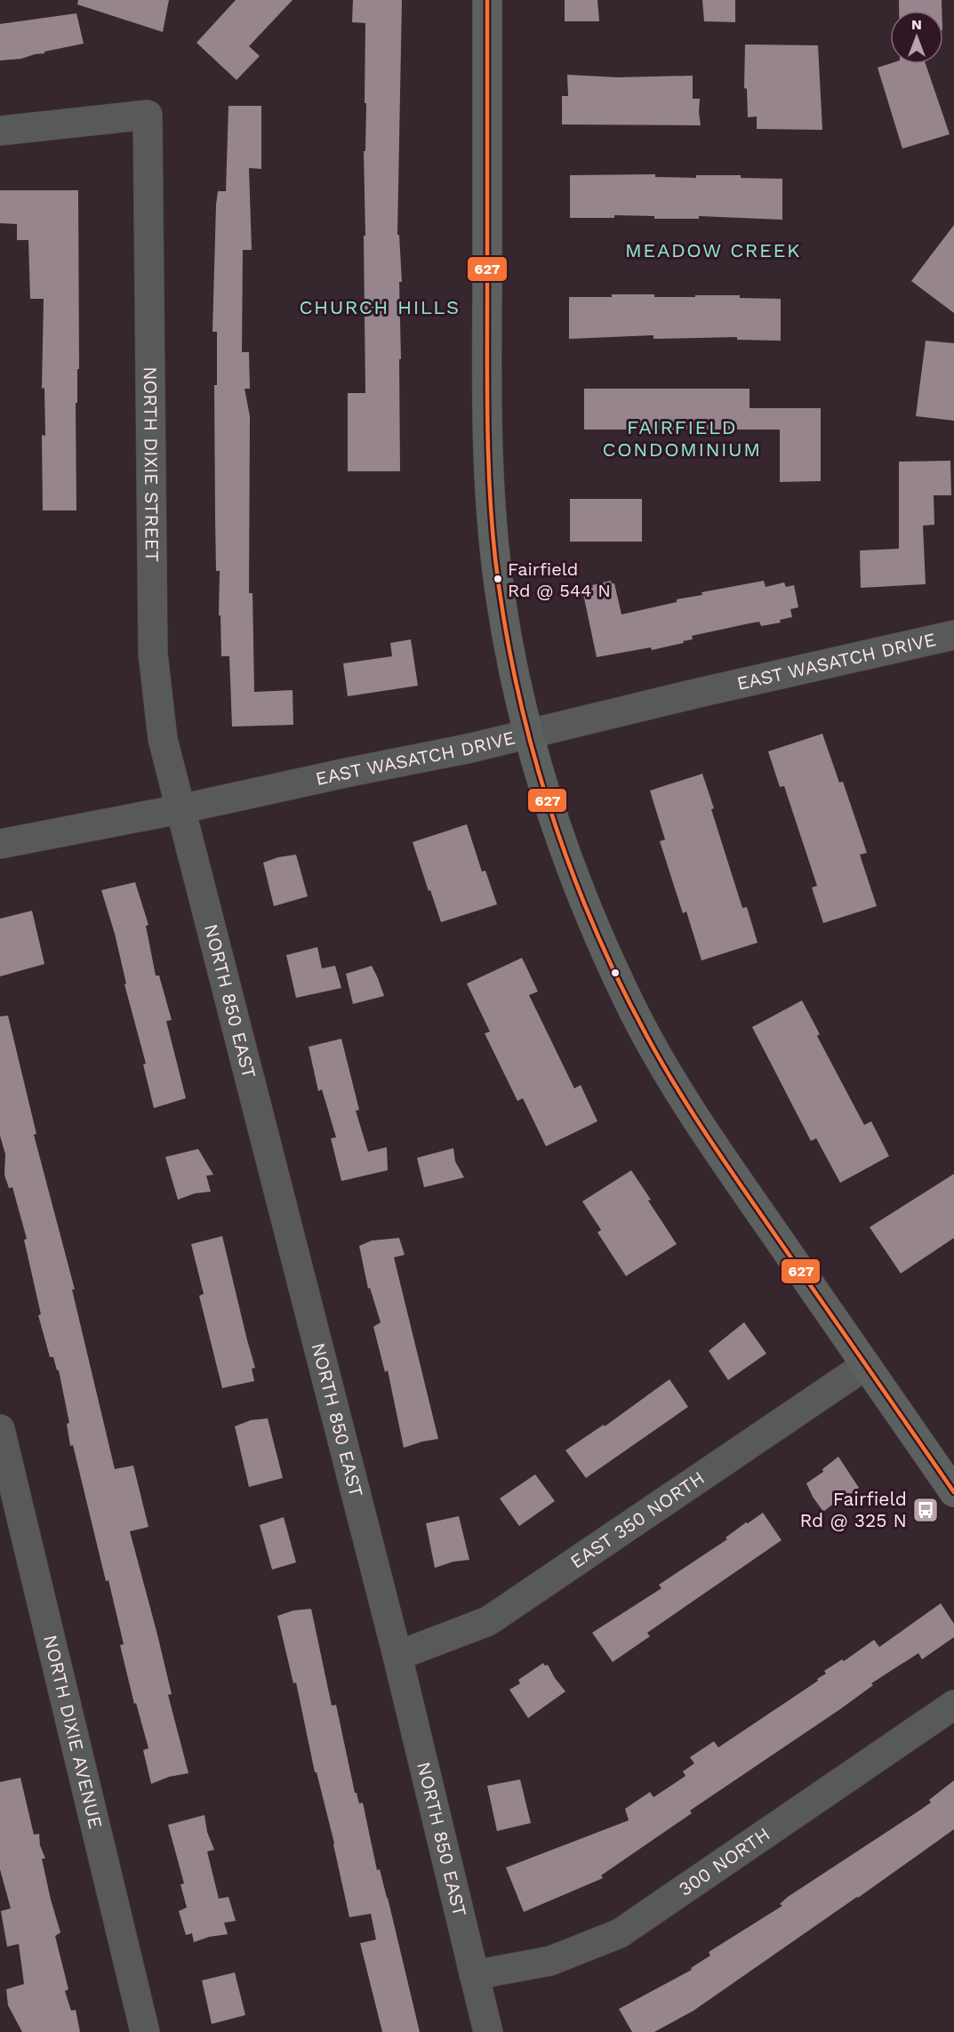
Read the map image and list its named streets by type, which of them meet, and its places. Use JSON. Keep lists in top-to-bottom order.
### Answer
{
  "streets": {
    "street": [
      "NORTH DIXIE STREET",
      "EAST WASATCH DRIVE",
      "NORTH 850 EAST",
      "EAST 350 NORTH",
      "NORTH DIXIE AVENUE",
      "300 NORTH"
    ]
  },
  "crossings": [
    ["NORTH DIXIE STREET", "EAST WASATCH DRIVE"],
    ["NORTH DIXIE STREET", "NORTH 850 EAST"],
    ["EAST WASATCH DRIVE", "NORTH 850 EAST"],
    ["NORTH 850 EAST", "EAST 350 NORTH"],
    ["NORTH 850 EAST", "300 NORTH"]
  ],
  "districts": ["MEADOW CREEK", "CHURCH HILLS", "FAIRFIELD CONDOMINIUM"],
  "places": {
    "other": ["Fairfield Rd @ 544 N"],
    "bus stop": ["Fairfield Rd @ 325 N"]
  },
  "lines": ["transit line 627"],
  "north": "top"
}
